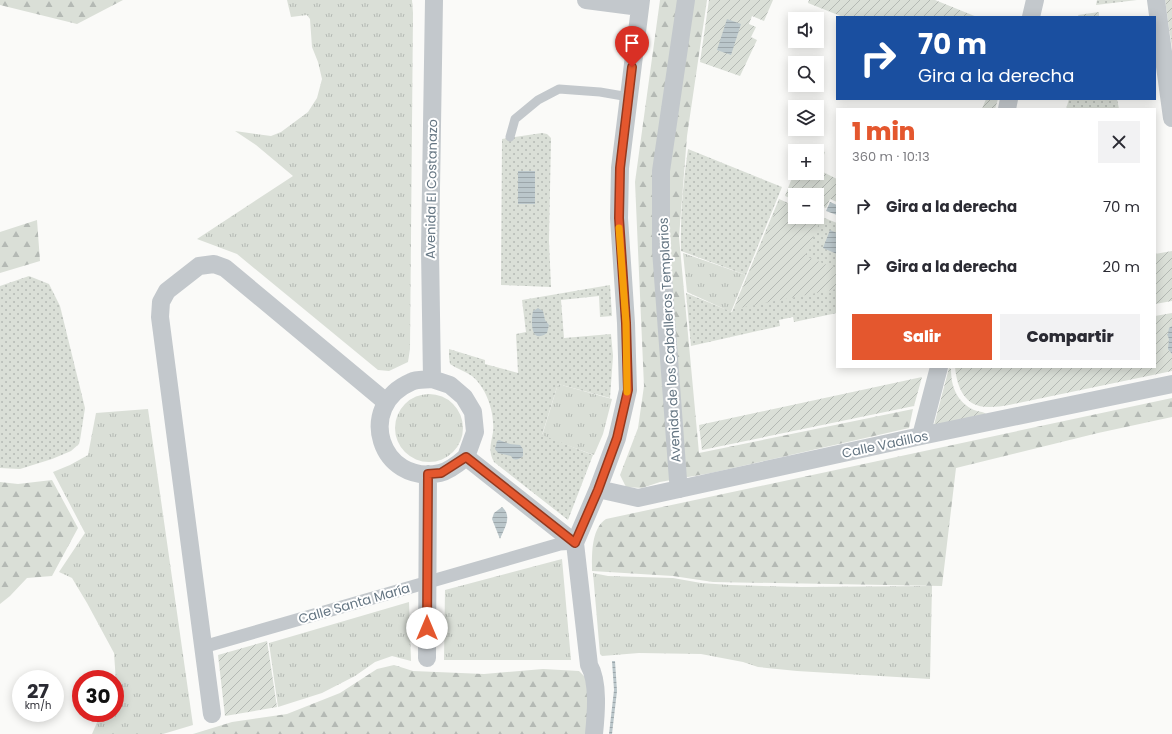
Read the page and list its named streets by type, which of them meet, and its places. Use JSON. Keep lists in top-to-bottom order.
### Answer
{
  "streets": {
    "street": [
      "Avenida El Costanazo",
      "Avenida de los Caballeros Templarios",
      "Calle Vadillos",
      "Calle Santa María"
    ]
  },
  "crossings": [
    ["Avenida de los Caballeros Templarios", "Calle Vadillos"]
  ],
  "page": {
    "map_buttons": ["+", "−"],
    "turn": ["70 m", "Gira a la derecha"],
    "heading": ["1 min", "360 m · 10:13"],
    "list": [
      {
        "name": "Gira a la derecha",
        "value": "70 m"
      },
      {
        "name": "Gira a la derecha",
        "value": "20 m"
      }
    ],
    "buttons": ["Salir", "Compartir"],
    "speed": "27 km/h",
    "limit": "30"
  }
}
